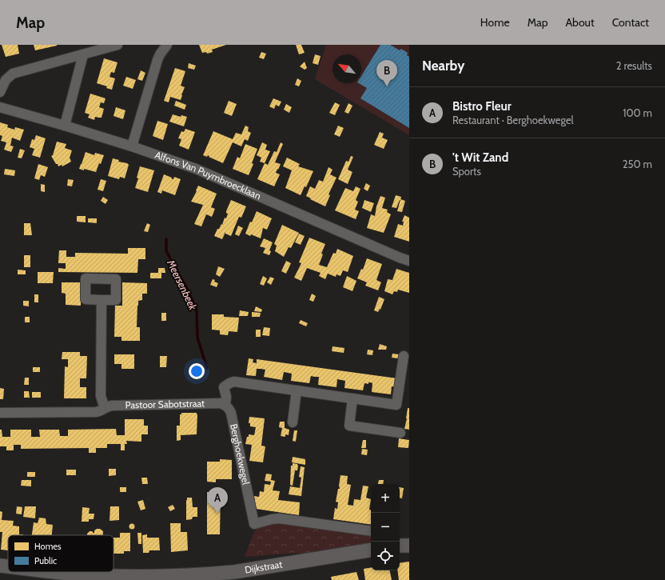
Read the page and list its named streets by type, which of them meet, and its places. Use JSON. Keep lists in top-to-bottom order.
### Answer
{
  "streets": {
    "main road": ["Dijkstraat"],
    "street": ["Alfons Van Puymbroecklaan", "Pastoor Sabotstraat", "Berghoekwegel"]
  },
  "crossings": [
    ["Pastoor Sabotstraat", "Berghoekwegel"]
  ],
  "water": ["Meersenbeek"],
  "legend": ["Homes", "Public"],
  "north": "top left",
  "page": {
    "header": "Map",
    "nav": [
      "Home",
      "Map",
      "About",
      "Contact"
    ],
    "heading": ["Nearby", "2 results"],
    "pins": ["B", "A"],
    "list": [
      {
        "mark": "A",
        "name": "Bistro Fleur",
        "note": "Restaurant · Berghoekwegel",
        "value": "100 m"
      },
      {
        "mark": "B",
        "name": "'t Wit Zand",
        "note": "Sports",
        "value": "250 m"
      }
    ],
    "map_buttons": ["+", "−"]
  }
}
